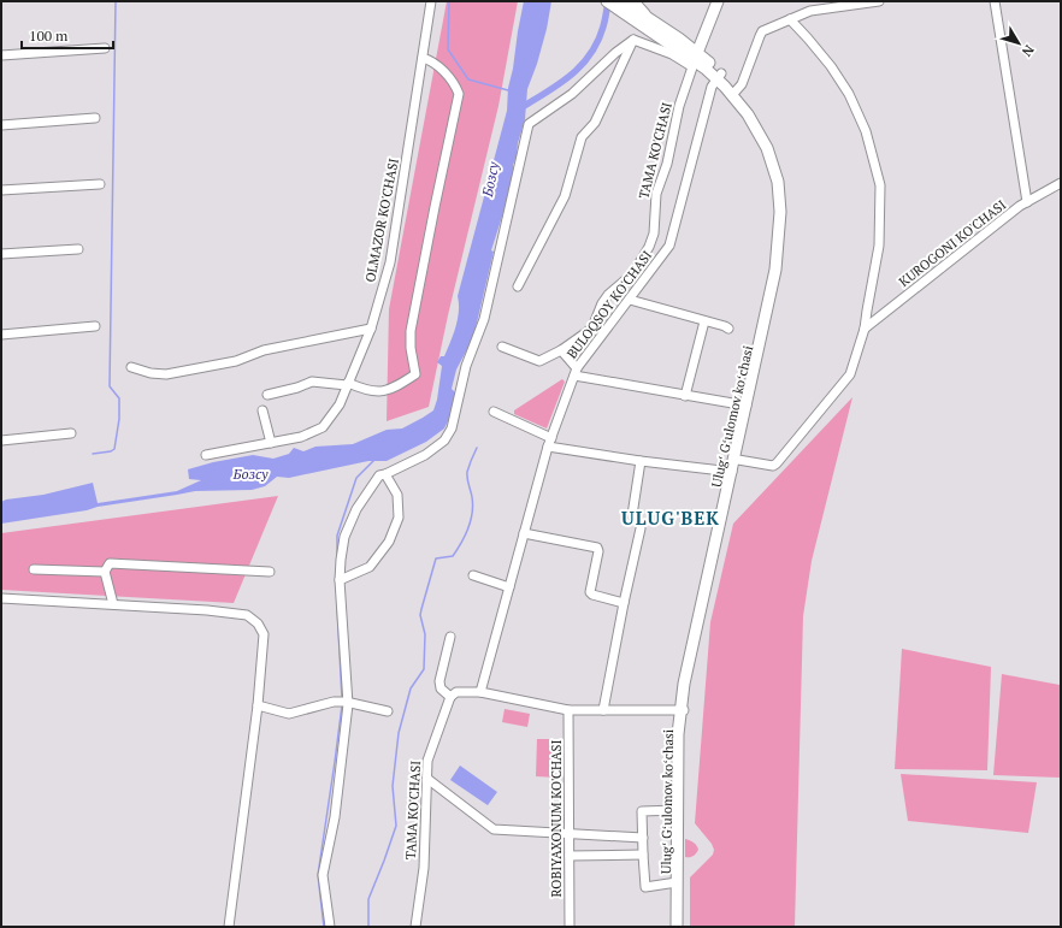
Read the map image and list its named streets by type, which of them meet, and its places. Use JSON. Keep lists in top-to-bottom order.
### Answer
{
  "streets": {
    "main road": ["Ulugʻ Gʻulomov koʻchasi"],
    "street": [
      "TAMA KO'CHASI",
      "OLMAZOR KO'CHASI",
      "KUROGONI KO'CHASI",
      "BULOQSOY KO'CHASI",
      "ROBIYAXONUM KO'CHASI"
    ]
  },
  "crossings": [
    ["TAMA KO'CHASI", "Ulugʻ Gʻulomov koʻchasi"],
    ["BULOQSOY KO'CHASI", "Ulugʻ Gʻulomov koʻchasi"]
  ],
  "districts": ["ULUG'BEK"],
  "water": ["Бозсу"],
  "scale_bar": "100 m",
  "north": "bottom right"
}
